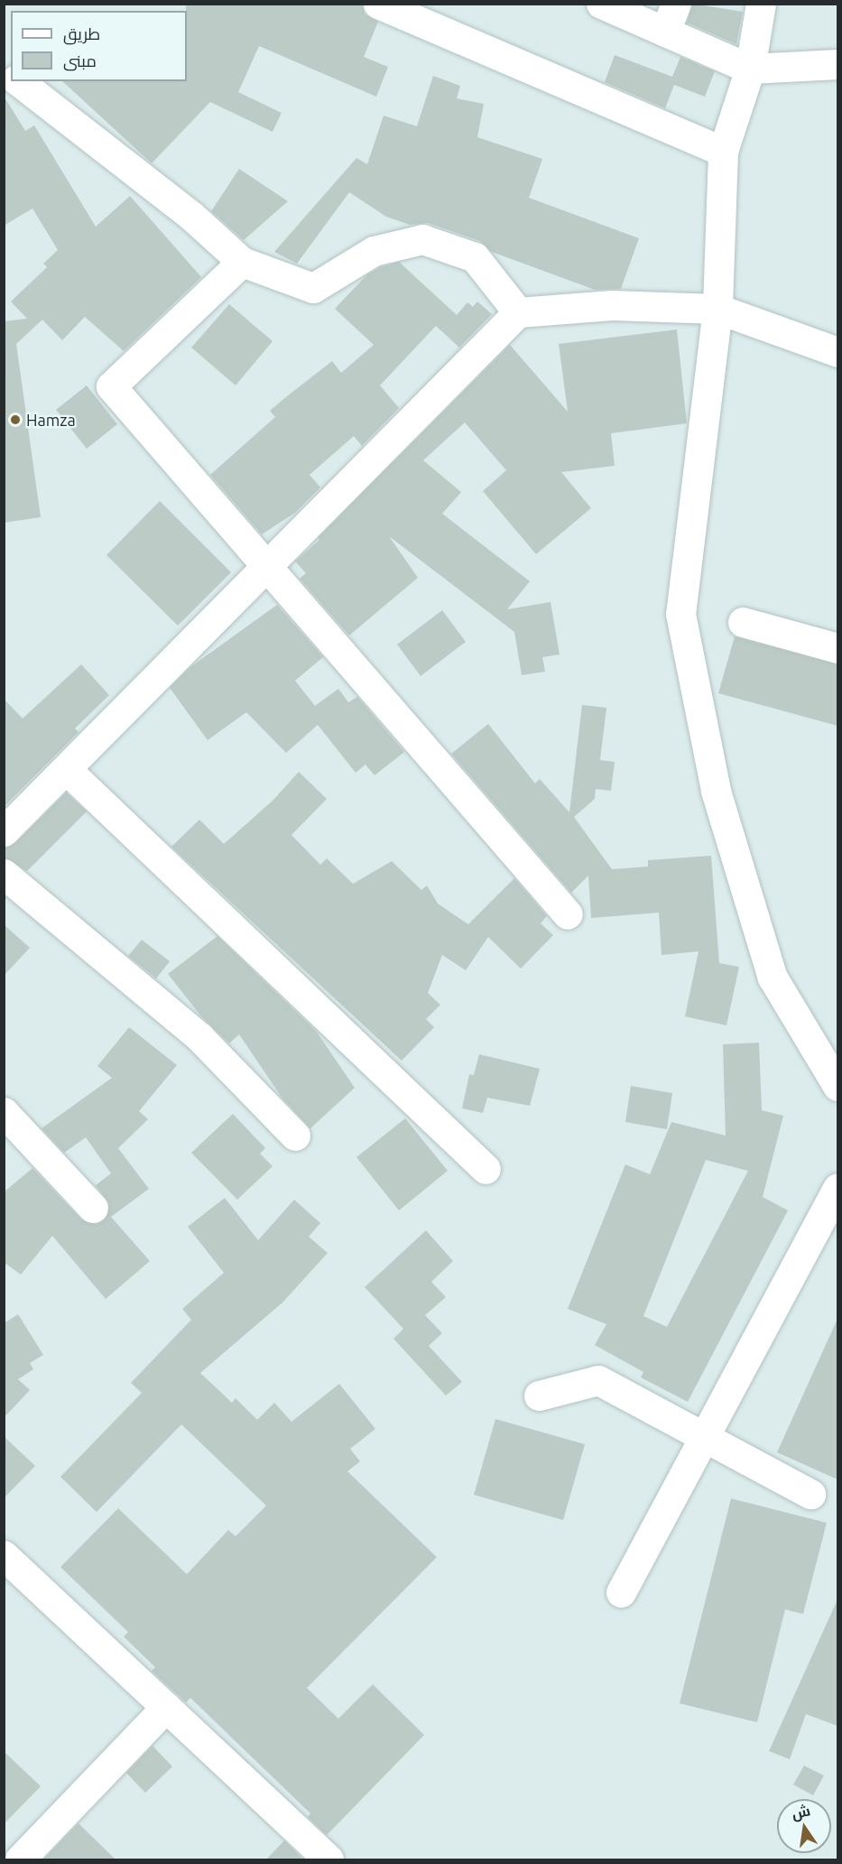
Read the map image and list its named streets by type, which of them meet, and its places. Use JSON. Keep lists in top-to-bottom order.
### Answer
{
  "places": ["Hamza"],
  "legend": ["طريق", "مبنى"],
  "north": "top"
}
